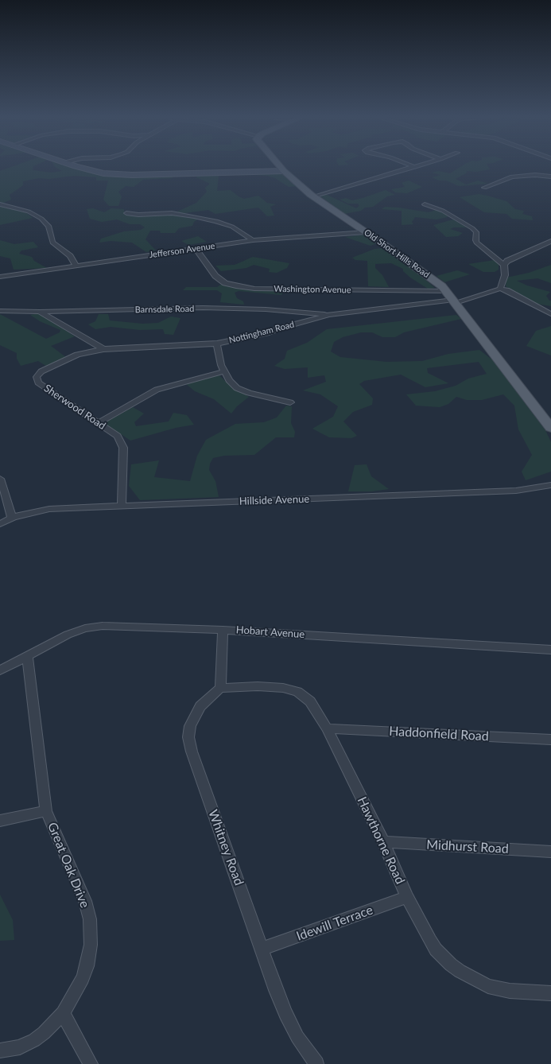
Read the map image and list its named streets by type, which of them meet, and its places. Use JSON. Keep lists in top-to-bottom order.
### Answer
{
  "streets": {
    "main road": ["Old Short Hills Road"],
    "street": [
      "Jefferson Avenue",
      "Washington Avenue",
      "Barnsdale Road",
      "Nottingham Road",
      "Sherwood Road",
      "Hillside Avenue",
      "Hobart Avenue",
      "Haddonfield Road",
      "Hawthorne Road",
      "Midhurst Road",
      "Whitney Road",
      "Great Oak Drive",
      "Idewill Terrace"
    ]
  },
  "crossings": [
    ["Jefferson Avenue", "Old Short Hills Road"],
    ["Jefferson Avenue", "Washington Avenue"],
    ["Old Short Hills Road", "Washington Avenue"],
    ["Old Short Hills Road", "Nottingham Road"],
    ["Washington Avenue", "Nottingham Road"],
    ["Barnsdale Road", "Nottingham Road"],
    ["Nottingham Road", "Sherwood Road"],
    ["Sherwood Road", "Hillside Avenue"],
    ["Hobart Avenue", "Great Oak Drive"],
    ["Haddonfield Road", "Hawthorne Road"],
    ["Hawthorne Road", "Midhurst Road"],
    ["Hawthorne Road", "Whitney Road"],
    ["Hawthorne Road", "Idewill Terrace"],
    ["Whitney Road", "Idewill Terrace"]
  ]
}
